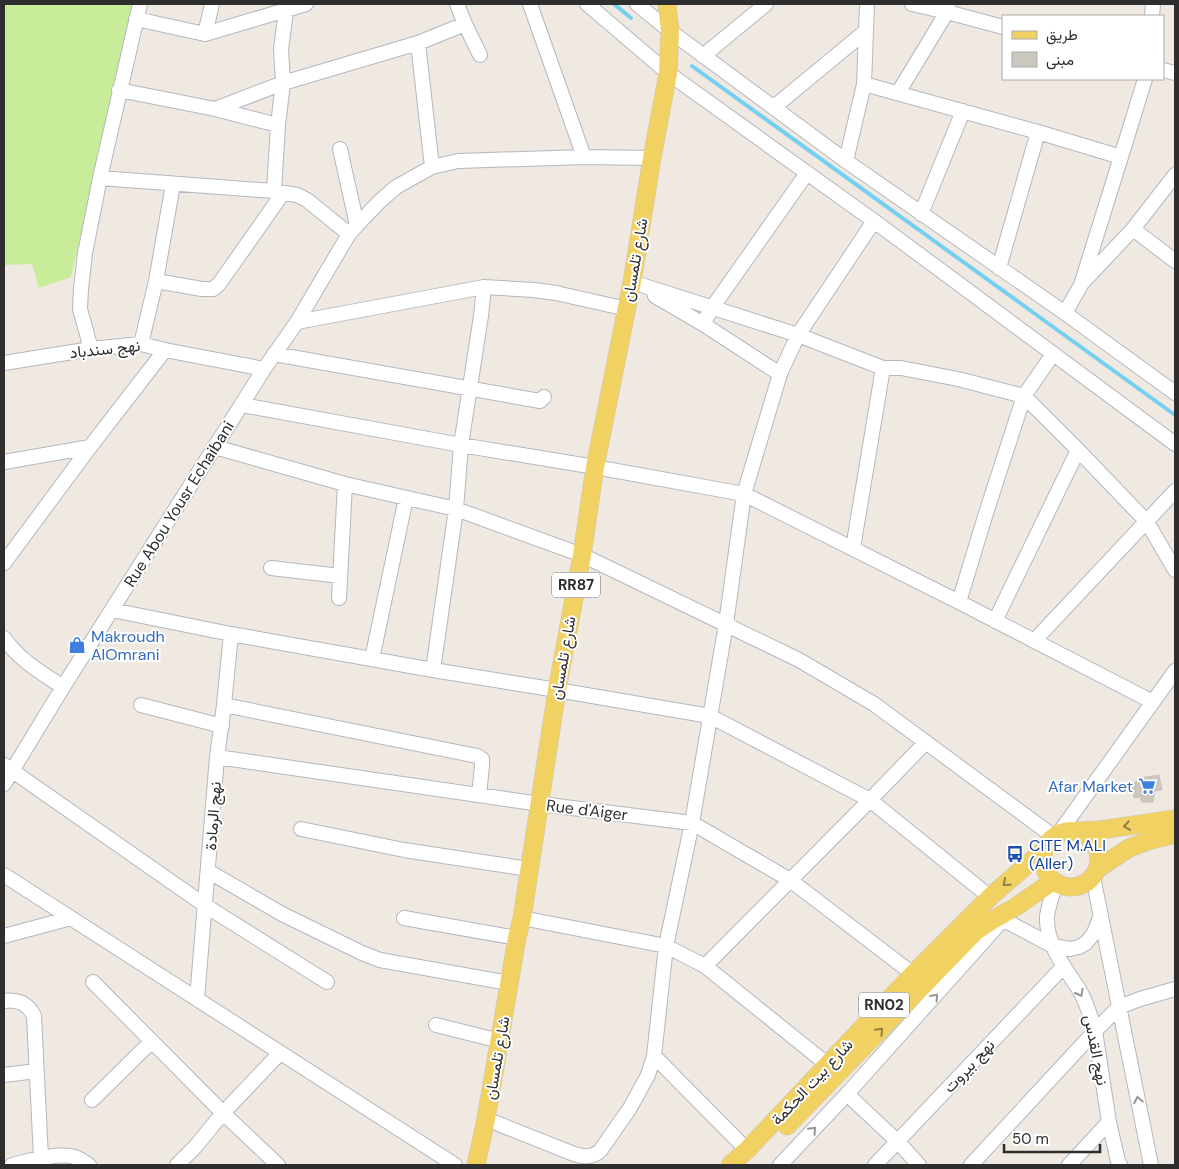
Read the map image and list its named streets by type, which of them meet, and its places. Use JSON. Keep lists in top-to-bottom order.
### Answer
{
  "streets": {
    "main road": [
      "شارع تلمسان",
      "RR87",
      "RN02",
      "شارع بيت الحكمة"
    ],
    "street": [
      "نهج سندباد",
      "Rue Abou Yousr Echaibani",
      "Rue d'Aiger",
      "نهج الرمادة",
      "نهج القدس",
      "نهج بيروت"
    ]
  },
  "crossings": [
    ["شارع تلمسان", "Rue Abou Yousr Echaibani"],
    ["شارع تلمسان", "Rue d'Aiger"],
    ["نهج سندباد", "Rue Abou Yousr Echaibani"],
    ["Rue d'Aiger", "نهج الرمادة"],
    ["Rue d'Aiger", "شارع بيت الحكمة"],
    ["نهج القدس", "نهج بيروت"],
    ["نهج القدس", "شارع بيت الحكمة"]
  ],
  "places": {
    "shop": ["Makroudh AlOmrani"],
    "supermarket": ["Afar Market"],
    "bus stop": ["CITE M.ALI (Aller)"]
  },
  "legend": ["طريق", "مبنى"],
  "scale_bar": "50 m"
}
